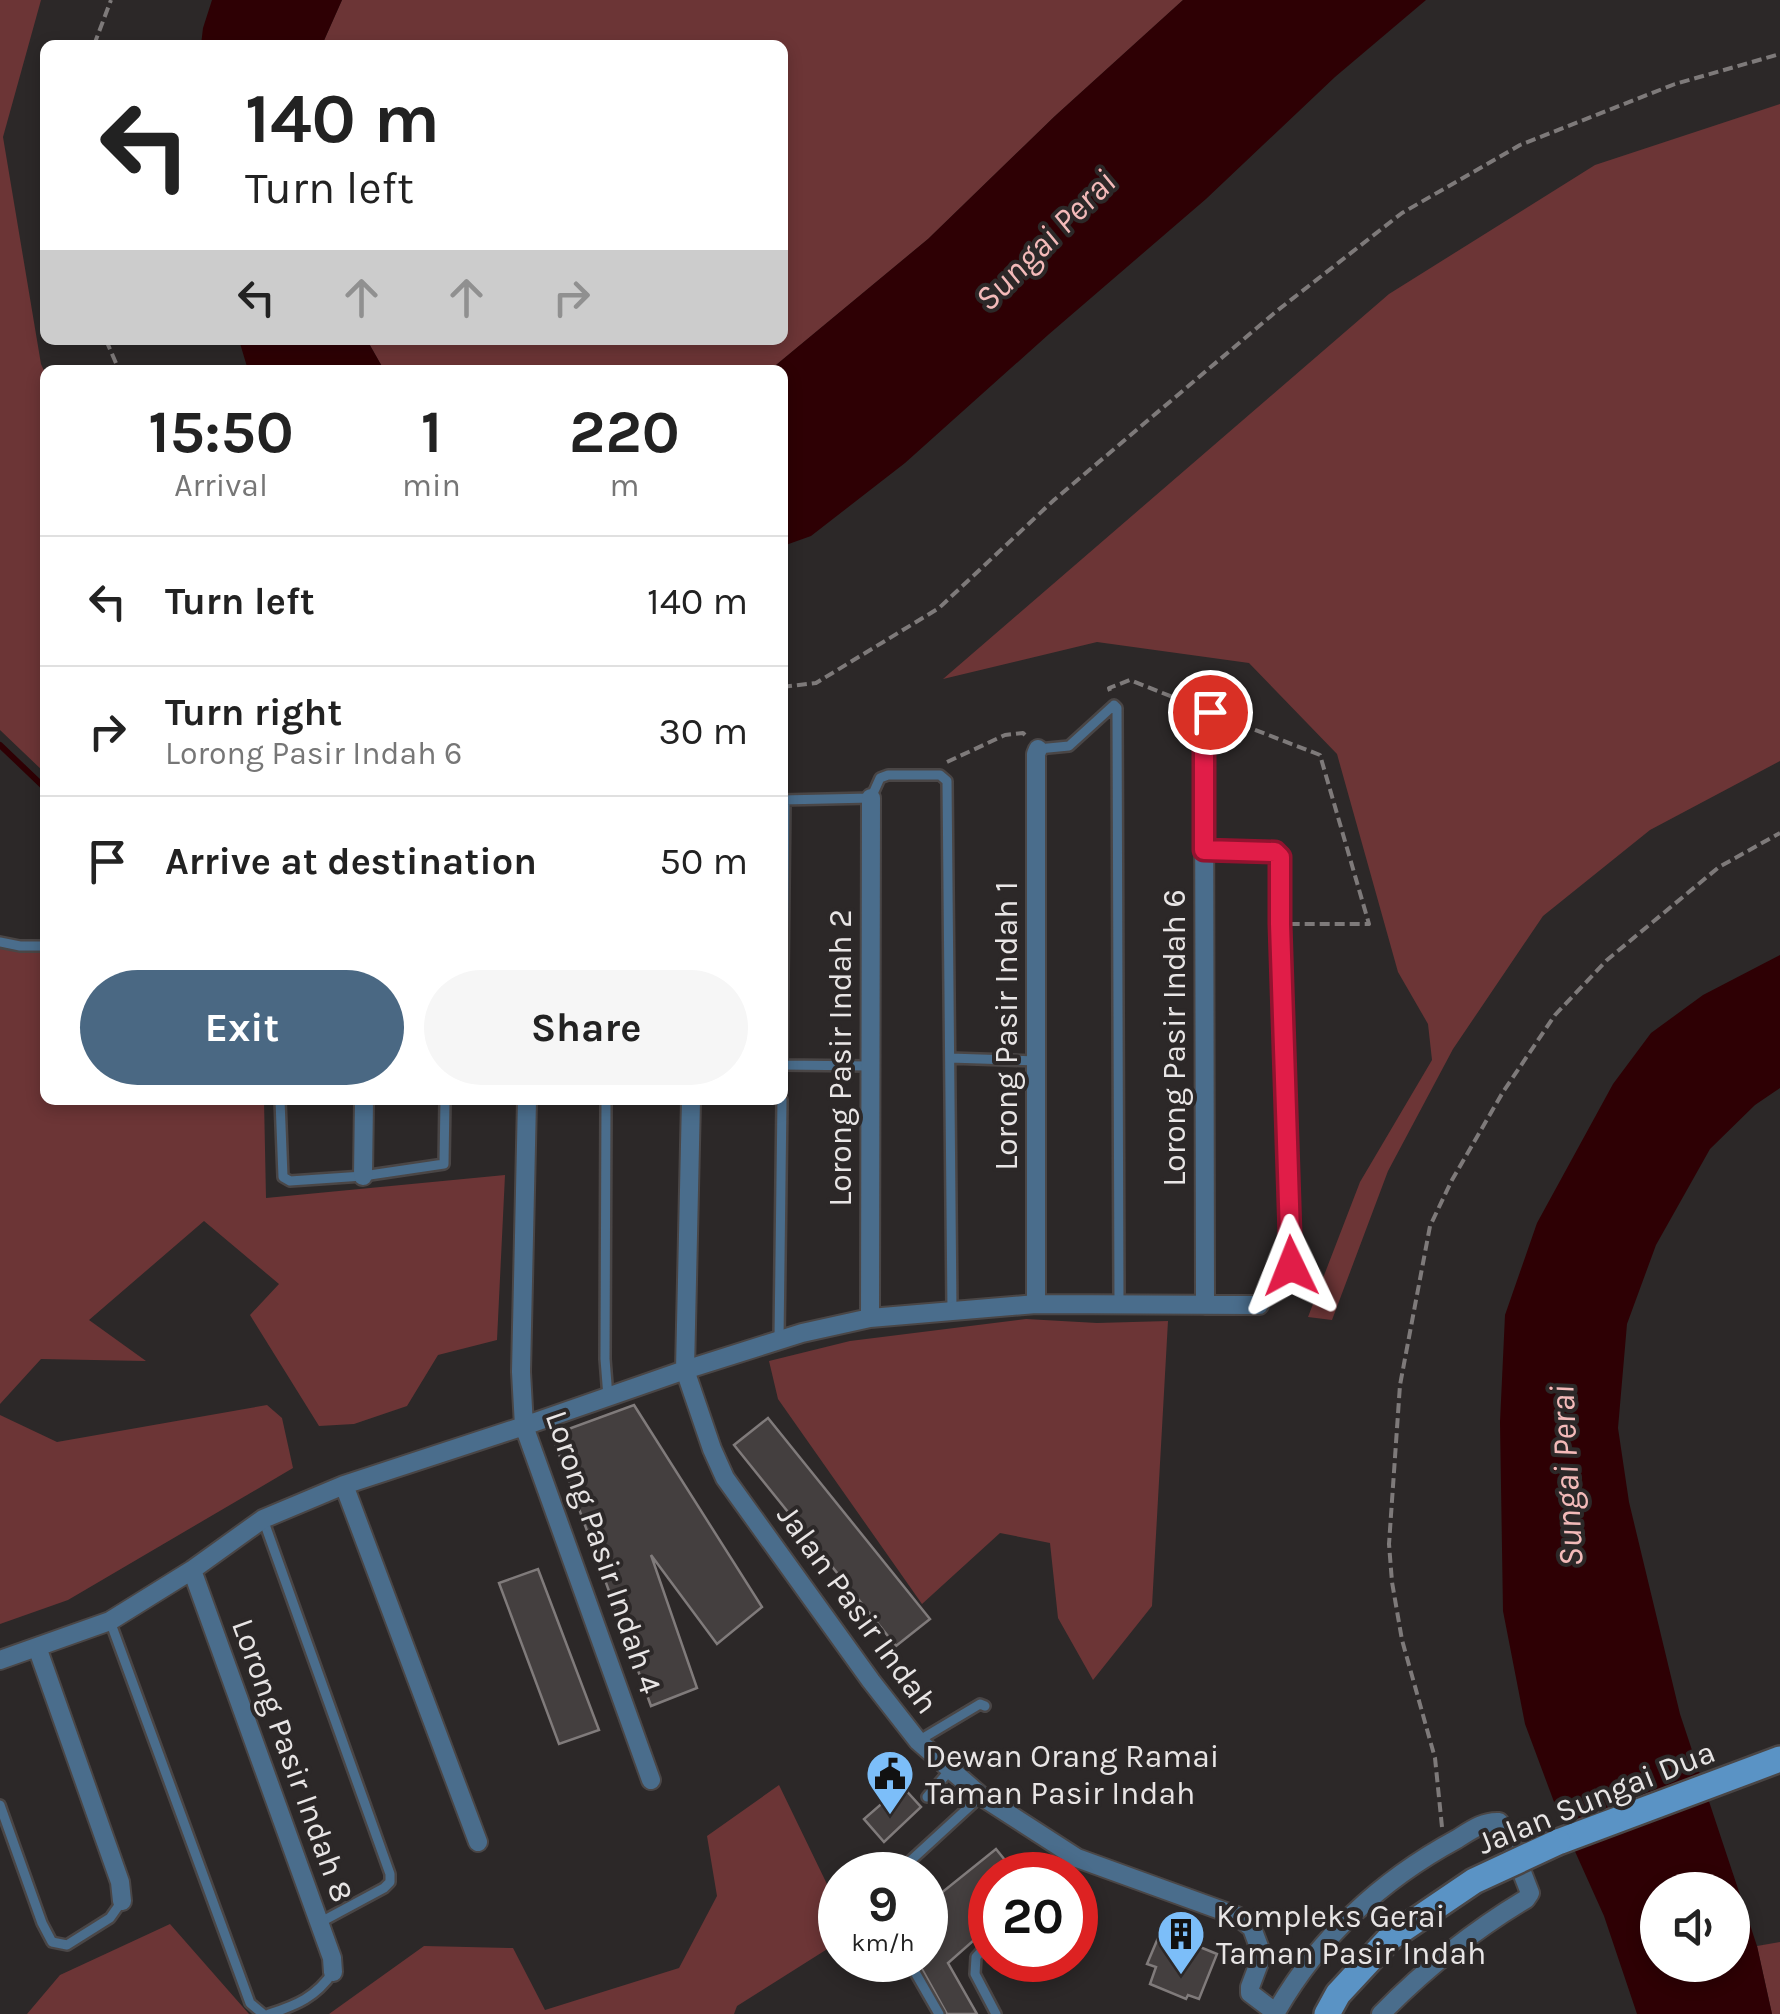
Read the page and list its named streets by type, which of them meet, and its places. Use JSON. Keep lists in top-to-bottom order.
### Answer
{
  "streets": {
    "main road": ["Jalan Sungai Dua"],
    "street": [
      "Lorong Pasir Indah 1",
      "Lorong Pasir Indah 6",
      "Lorong Pasir Indah 2",
      "Lorong Pasir Indah 4",
      "Jalan Pasir Indah",
      "Lorong Pasir Indah 8"
    ]
  },
  "water": ["Sungai Perai"],
  "places": {
    "public building": ["Dewan Orang Ramai Taman Pasir Indah"],
    "building": ["Kompleks Gerai Taman Pasir Indah"]
  },
  "page": {
    "turn": ["140 m", "Turn left"],
    "eta": [
      "15:50",
      "Arrival",
      "1",
      "min",
      "220",
      "m"
    ],
    "list": [
      {
        "name": "Turn left",
        "value": "140 m"
      },
      {
        "name": "Turn right",
        "note": "Lorong Pasir Indah 6",
        "value": "30 m"
      },
      {
        "name": "Arrive at destination",
        "value": "50 m"
      }
    ],
    "buttons": ["Exit", "Share"],
    "speed": "9 km/h",
    "limit": "20"
  }
}
